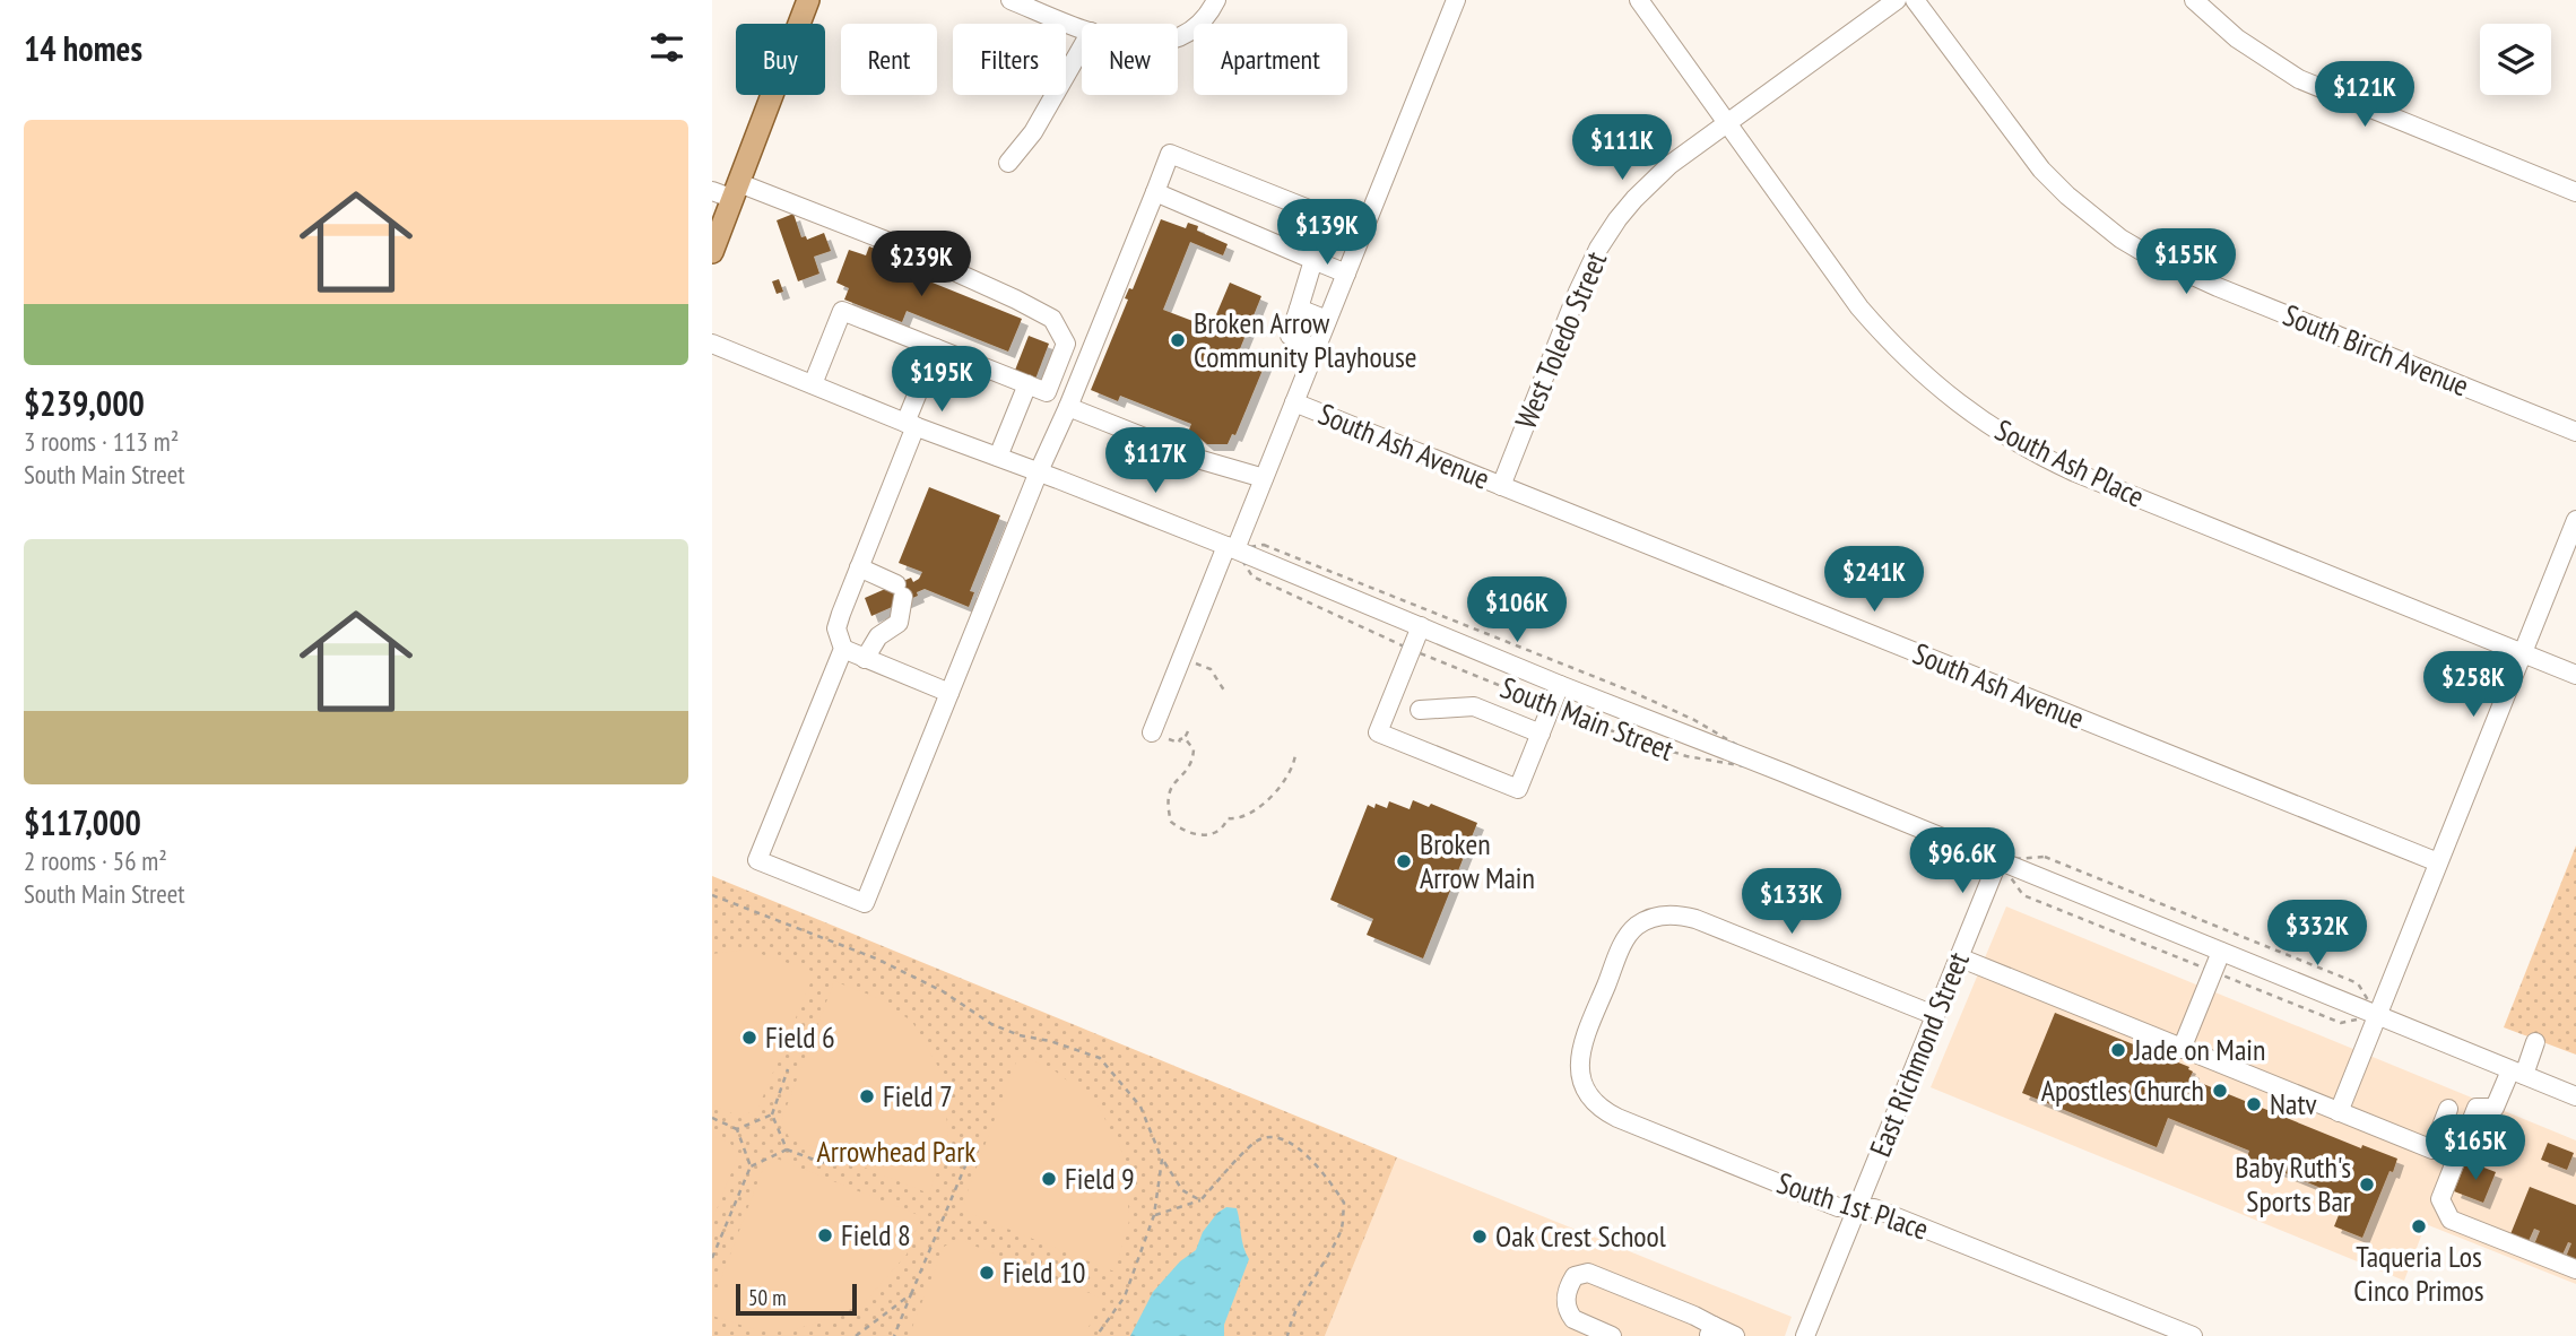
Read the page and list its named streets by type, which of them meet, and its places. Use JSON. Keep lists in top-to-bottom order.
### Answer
{
  "streets": {
    "street": [
      "West Toledo Street",
      "South Birch Avenue",
      "South Ash Avenue",
      "South Ash Place",
      "South Main Street",
      "East Richmond Street",
      "South 1st Place"
    ]
  },
  "crossings": [
    ["West Toledo Street", "South Ash Avenue"],
    ["West Toledo Street", "South Ash Place"],
    ["South Main Street", "East Richmond Street"],
    ["East Richmond Street", "South 1st Place"]
  ],
  "parks": ["Arrowhead Park"],
  "places": [
    "Broken Arrow Community Playhouse",
    "Broken Arrow Main",
    "Field 6",
    "Jade on Main",
    "Apostles Church",
    "Field 7",
    "Natv",
    "Field 9",
    "Baby Ruth's Sports Bar",
    "Taqueria Los Cinco Primos",
    "Field 8",
    "Oak Crest School",
    "Field 10"
  ],
  "scale_bar": "50 m",
  "page": {
    "heading": "14 homes",
    "chip": [
      "Buy",
      "Rent",
      "Filters",
      "New",
      "Apartment"
    ],
    "price": [
      "$121K",
      "$111K",
      "$139K",
      "$155K",
      "$239K",
      "$195K",
      "$117K",
      "$241K",
      "$106K",
      "$258K",
      "$96.6K",
      "$133K",
      "$332K",
      "$165K"
    ],
    "list": [
      {
        "name": "$239,000",
        "note": "3 rooms · 113 m² · South Main Street"
      },
      {
        "name": "$117,000",
        "note": "2 rooms · 56 m² · South Main Street"
      }
    ],
    "scale": "50 m"
  }
}
